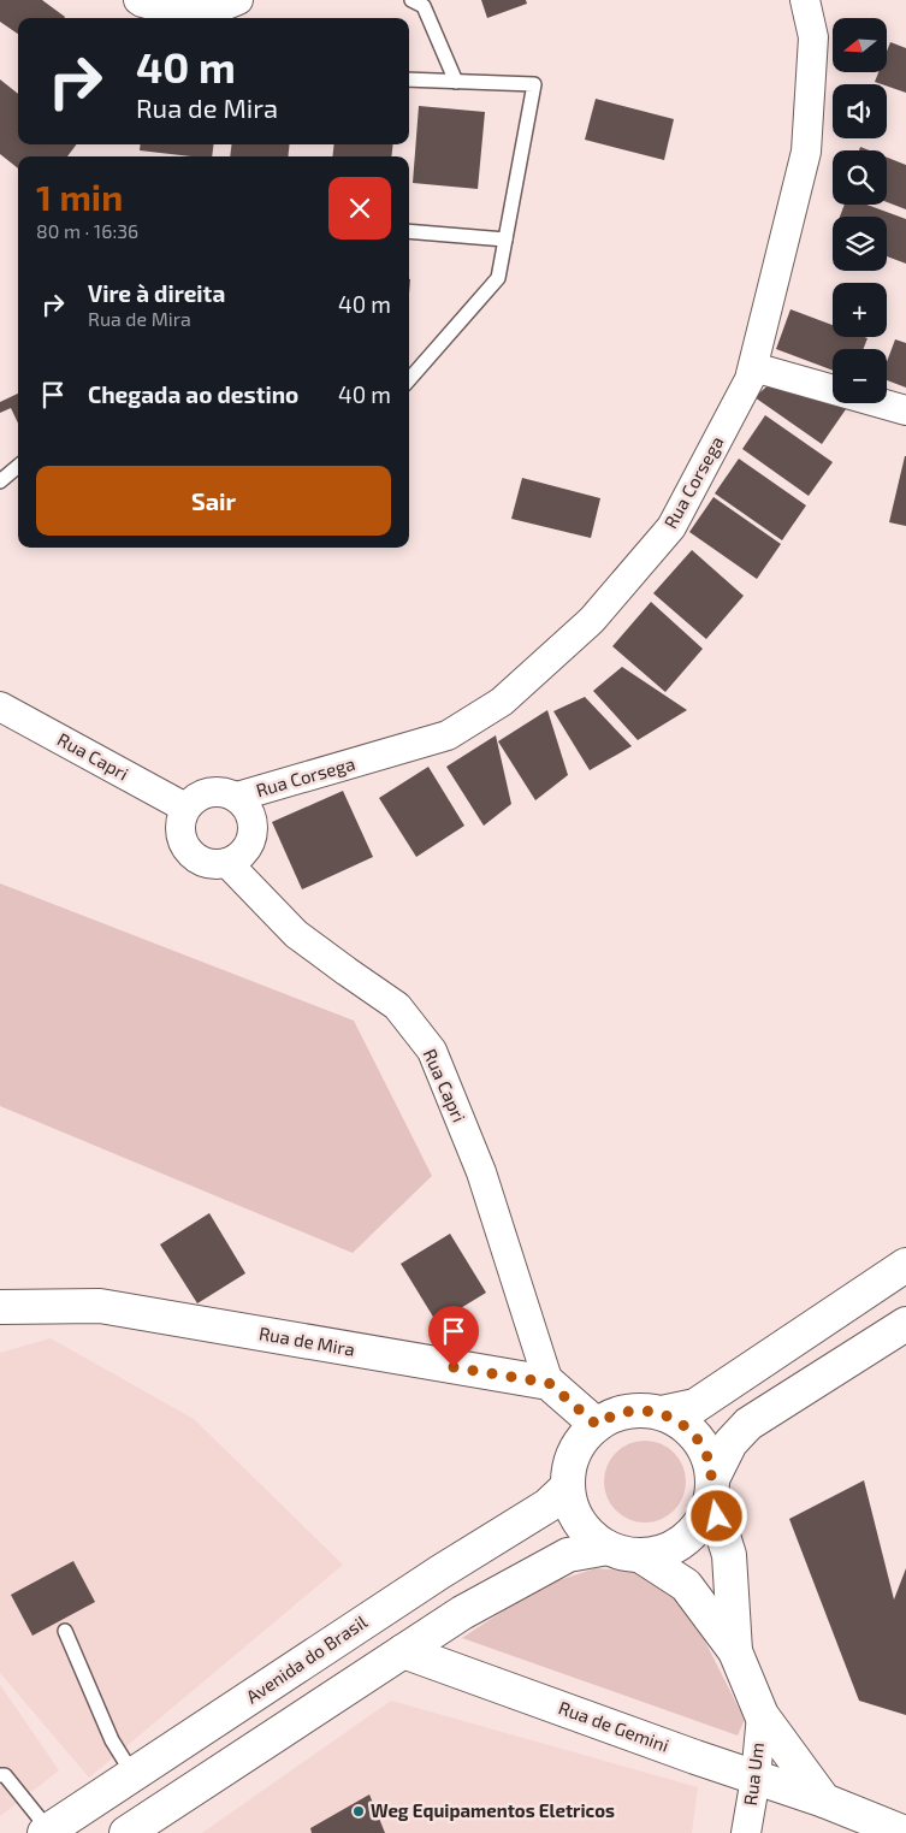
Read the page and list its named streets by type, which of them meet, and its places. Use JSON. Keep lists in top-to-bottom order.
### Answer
{
  "streets": {
    "main road": ["Rua de Mira", "Avenida do Brasil", "Rua de Gemini"],
    "street": ["Rua Corsega", "Rua Capri", "Rua Um"]
  },
  "crossings": [
    ["Rua Corsega", "Rua Capri"],
    ["Rua Capri", "Rua de Mira"],
    ["Rua de Gemini", "Rua Um"]
  ],
  "places": ["Weg Equipamentos Eletricos"],
  "north": "left",
  "page": {
    "map_buttons": ["+", "−"],
    "turn": ["40 m", "Rua de Mira"],
    "heading": ["1 min", "80 m · 16:36"],
    "list": [
      {
        "name": "Vire à direita",
        "note": "Rua de Mira",
        "value": "40 m"
      },
      {
        "name": "Chegada ao destino",
        "value": "40 m"
      }
    ],
    "buttons": "Sair"
  }
}
